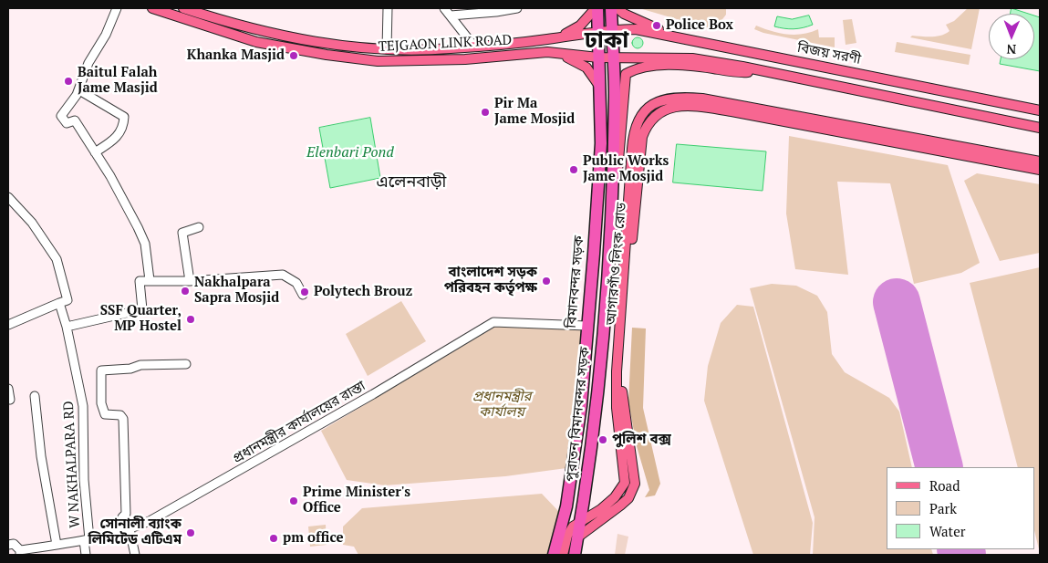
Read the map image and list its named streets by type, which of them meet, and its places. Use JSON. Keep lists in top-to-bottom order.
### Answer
{
  "streets": {
    "highway": ["বিমানবন্দর সড়ক", "পুরাতন বিমানবন্দর সড়ক"],
    "main road": ["TEJGAON LINK ROAD", "বিজয় সরণী", "আগারগাঁও লিংক রোড"],
    "street": ["প্রধানমন্ত্রীর কার্যালয়ের রাস্তা", "W NAKHALPARA RD"]
  },
  "crossings": [
    ["TEJGAON LINK ROAD", "বিজয় সরণী"],
    ["TEJGAON LINK ROAD", "বিমানবন্দর সড়ক"],
    ["TEJGAON LINK ROAD", "পুরাতন বিমানবন্দর সড়ক"],
    ["বিজয় সরণী", "পুরাতন বিমানবন্দর সড়ক"],
    ["আগারগাঁও লিংক রোড", "পুরাতন বিমানবন্দর সড়ক"],
    ["বিমানবন্দর সড়ক", "প্রধানমন্ত্রীর কার্যালয়ের রাস্তা"],
    ["প্রধানমন্ত্রীর কার্যালয়ের রাস্তা", "W NAKHALPARA RD"]
  ],
  "districts": ["ঢাকা", "এলেনবাড়ী"],
  "water": ["Elenbari Pond"],
  "parks": ["প্রধানমন্ত্রীর কার্যালয়"],
  "places": [
    "Police Box",
    "Khanka Masjid",
    "Baitul Falah Jame Masjid",
    "Pir Ma Jame Mosjid",
    "Public Works Jame Mosjid",
    "বাংলাদেশ সড়ক পরিবহন কর্তৃপক্ষ",
    "Nakhalpara Sapra Mosjid",
    "Polytech Brouz",
    "SSF Quarter, MP Hostel",
    "পুলিশ বক্স",
    "Prime Minister's Office",
    "সোনালী ব্যাংক লিমিটেড এটিএম",
    "pm office"
  ],
  "legend": ["Road", "Park", "Water"],
  "north": "bottom"
}
